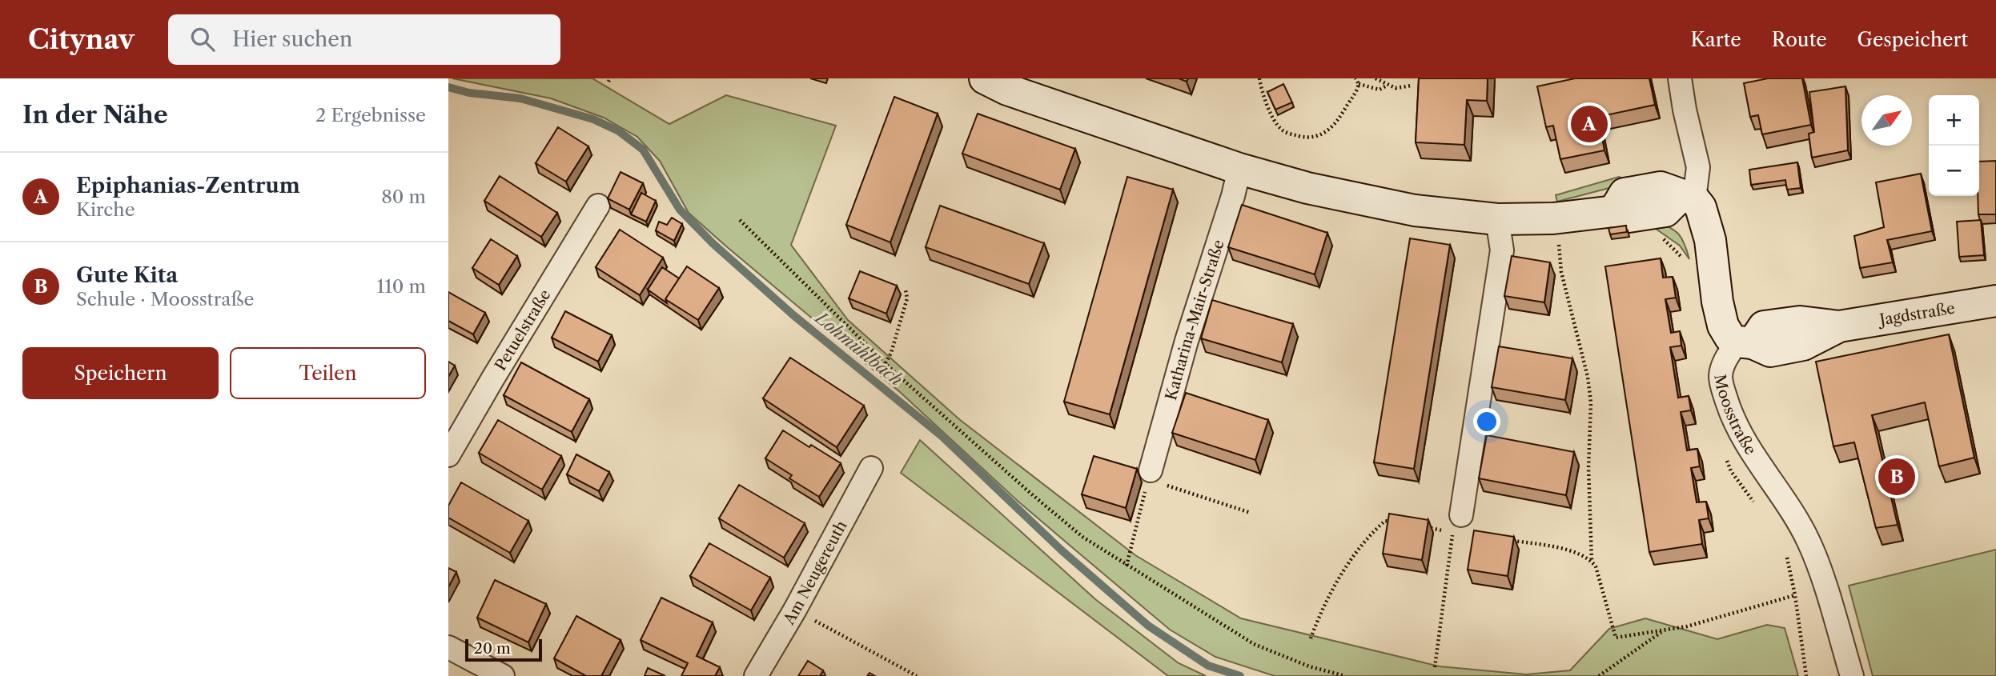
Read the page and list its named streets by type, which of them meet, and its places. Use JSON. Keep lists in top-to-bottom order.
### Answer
{
  "streets": {
    "street": [
      "Jagdstraße",
      "Katharina-Mair-Straße",
      "Petuelstraße",
      "Moosstraße",
      "Am Neugereuth"
    ]
  },
  "crossings": [
    ["Jagdstraße", "Moosstraße"]
  ],
  "water": ["Lohmühlbach"],
  "scale_bar": "20 m",
  "north": "top right",
  "page": {
    "header": "Citynav",
    "search": "Hier suchen",
    "nav": ["Karte", "Route", "Gespeichert"],
    "heading": ["In der Nähe", "2 Ergebnisse"],
    "map_buttons": ["+", "−"],
    "pins": ["A", "B"],
    "list": [
      {
        "mark": "A",
        "name": "Epiphanias-Zentrum",
        "note": "Kirche",
        "value": "80 m"
      },
      {
        "mark": "B",
        "name": "Gute Kita",
        "note": "Schule · Moosstraße",
        "value": "110 m"
      }
    ],
    "buttons": ["Speichern", "Teilen"],
    "scale": "20 m"
  }
}
